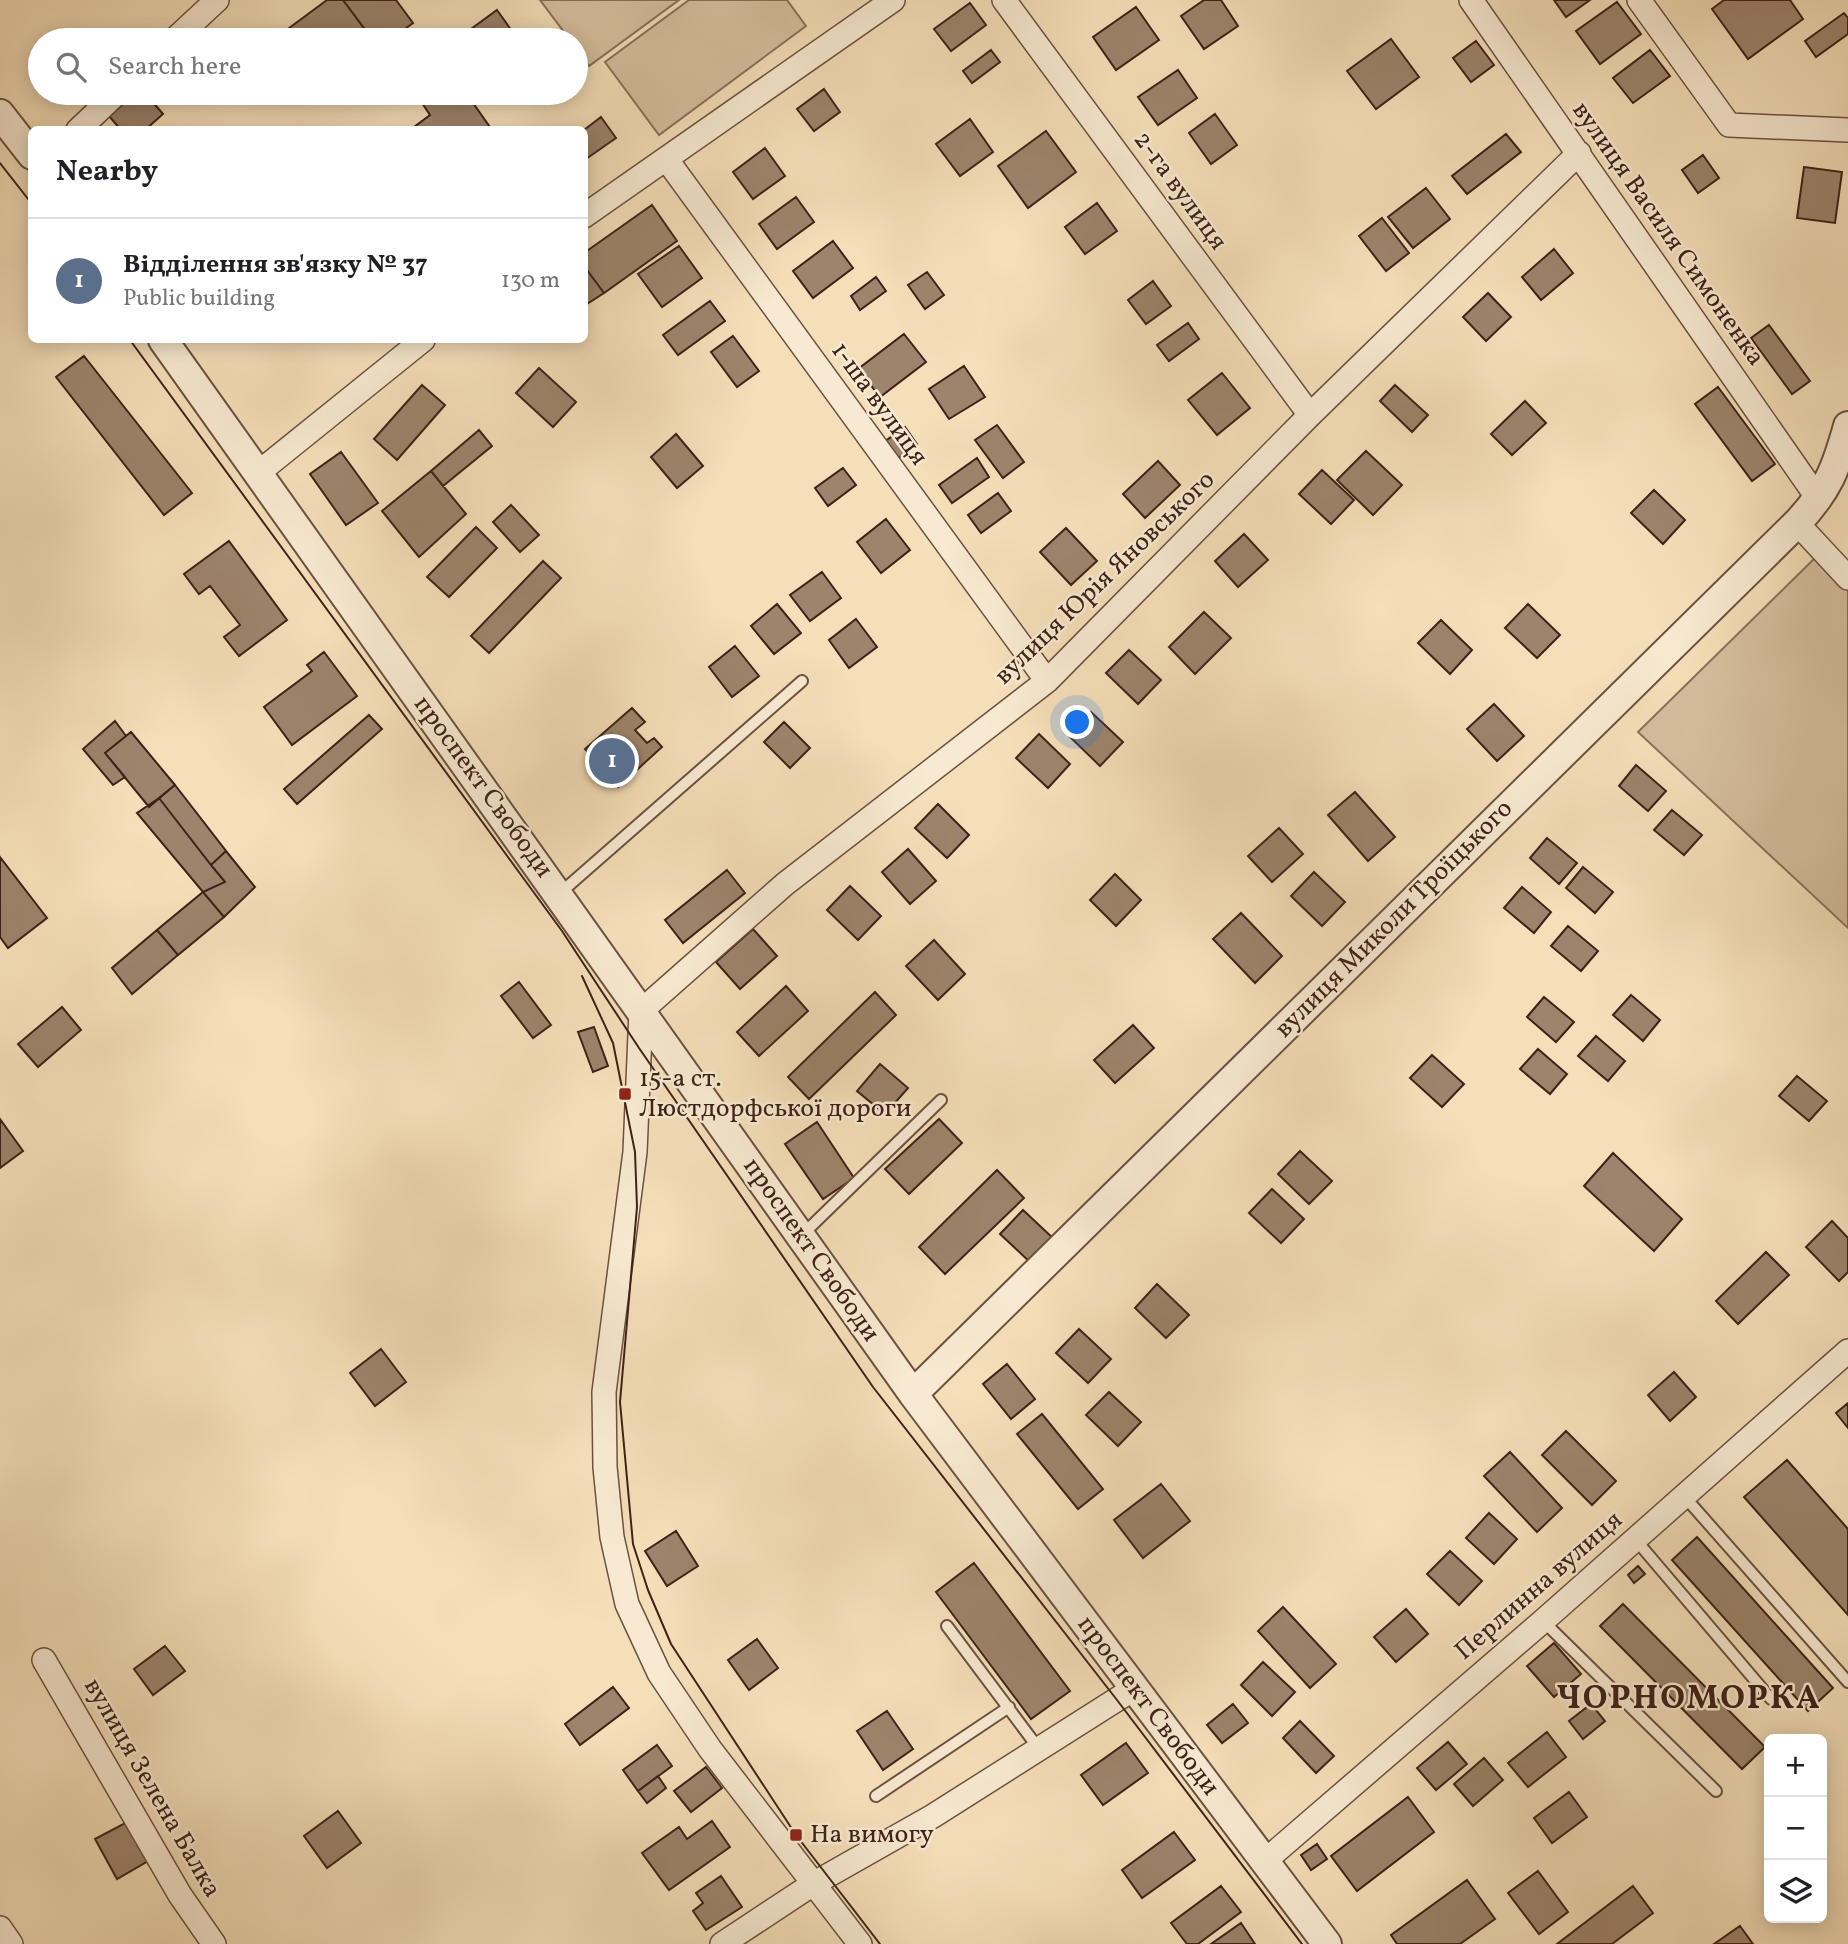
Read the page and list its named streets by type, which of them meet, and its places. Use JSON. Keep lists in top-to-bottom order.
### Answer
{
  "streets": {
    "street": [
      "2-га вулиця",
      "вулиця Василя Симоненка",
      "1-ша вулиця",
      "вулиця Юрія Яновського",
      "проспект Свободи",
      "вулиця Миколи Троїцького",
      "Перлинна вулиця",
      "вулиця Зелена Балка"
    ]
  },
  "crossings": [
    ["2-га вулиця", "вулиця Юрія Яновського"],
    ["вулиця Василя Симоненка", "вулиця Юрія Яновського"],
    ["вулиця Василя Симоненка", "вулиця Миколи Троїцького"],
    ["1-ша вулиця", "вулиця Юрія Яновського"],
    ["вулиця Юрія Яновського", "проспект Свободи"],
    ["проспект Свободи", "вулиця Миколи Троїцького"],
    ["проспект Свободи", "Перлинна вулиця"]
  ],
  "districts": ["ЧОРНОМОРКА"],
  "places": {
    "transit": ["15-а ст. Люстдорфської дороги", "На вимогу"]
  },
  "page": {
    "search": "Search here",
    "heading": "Nearby",
    "list": [
      {
        "mark": "1",
        "name": "Відділення зв'язку № 37",
        "note": "Public building",
        "value": "130 m"
      }
    ],
    "pins": "1",
    "map_buttons": ["+", "−"]
  }
}
